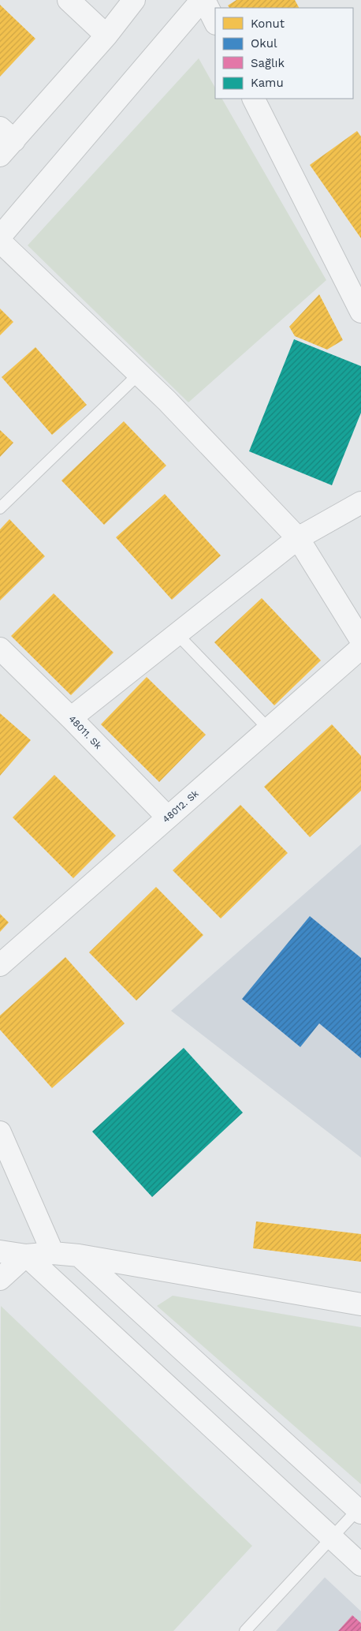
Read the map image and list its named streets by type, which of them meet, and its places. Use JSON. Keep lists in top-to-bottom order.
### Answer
{
  "streets": {
    "street": ["48011. Sk", "48012. Sk"]
  },
  "crossings": [
    ["48011. Sk", "48012. Sk"]
  ],
  "legend": [
    "Konut",
    "Okul",
    "Sağlık",
    "Kamu"
  ]
}
